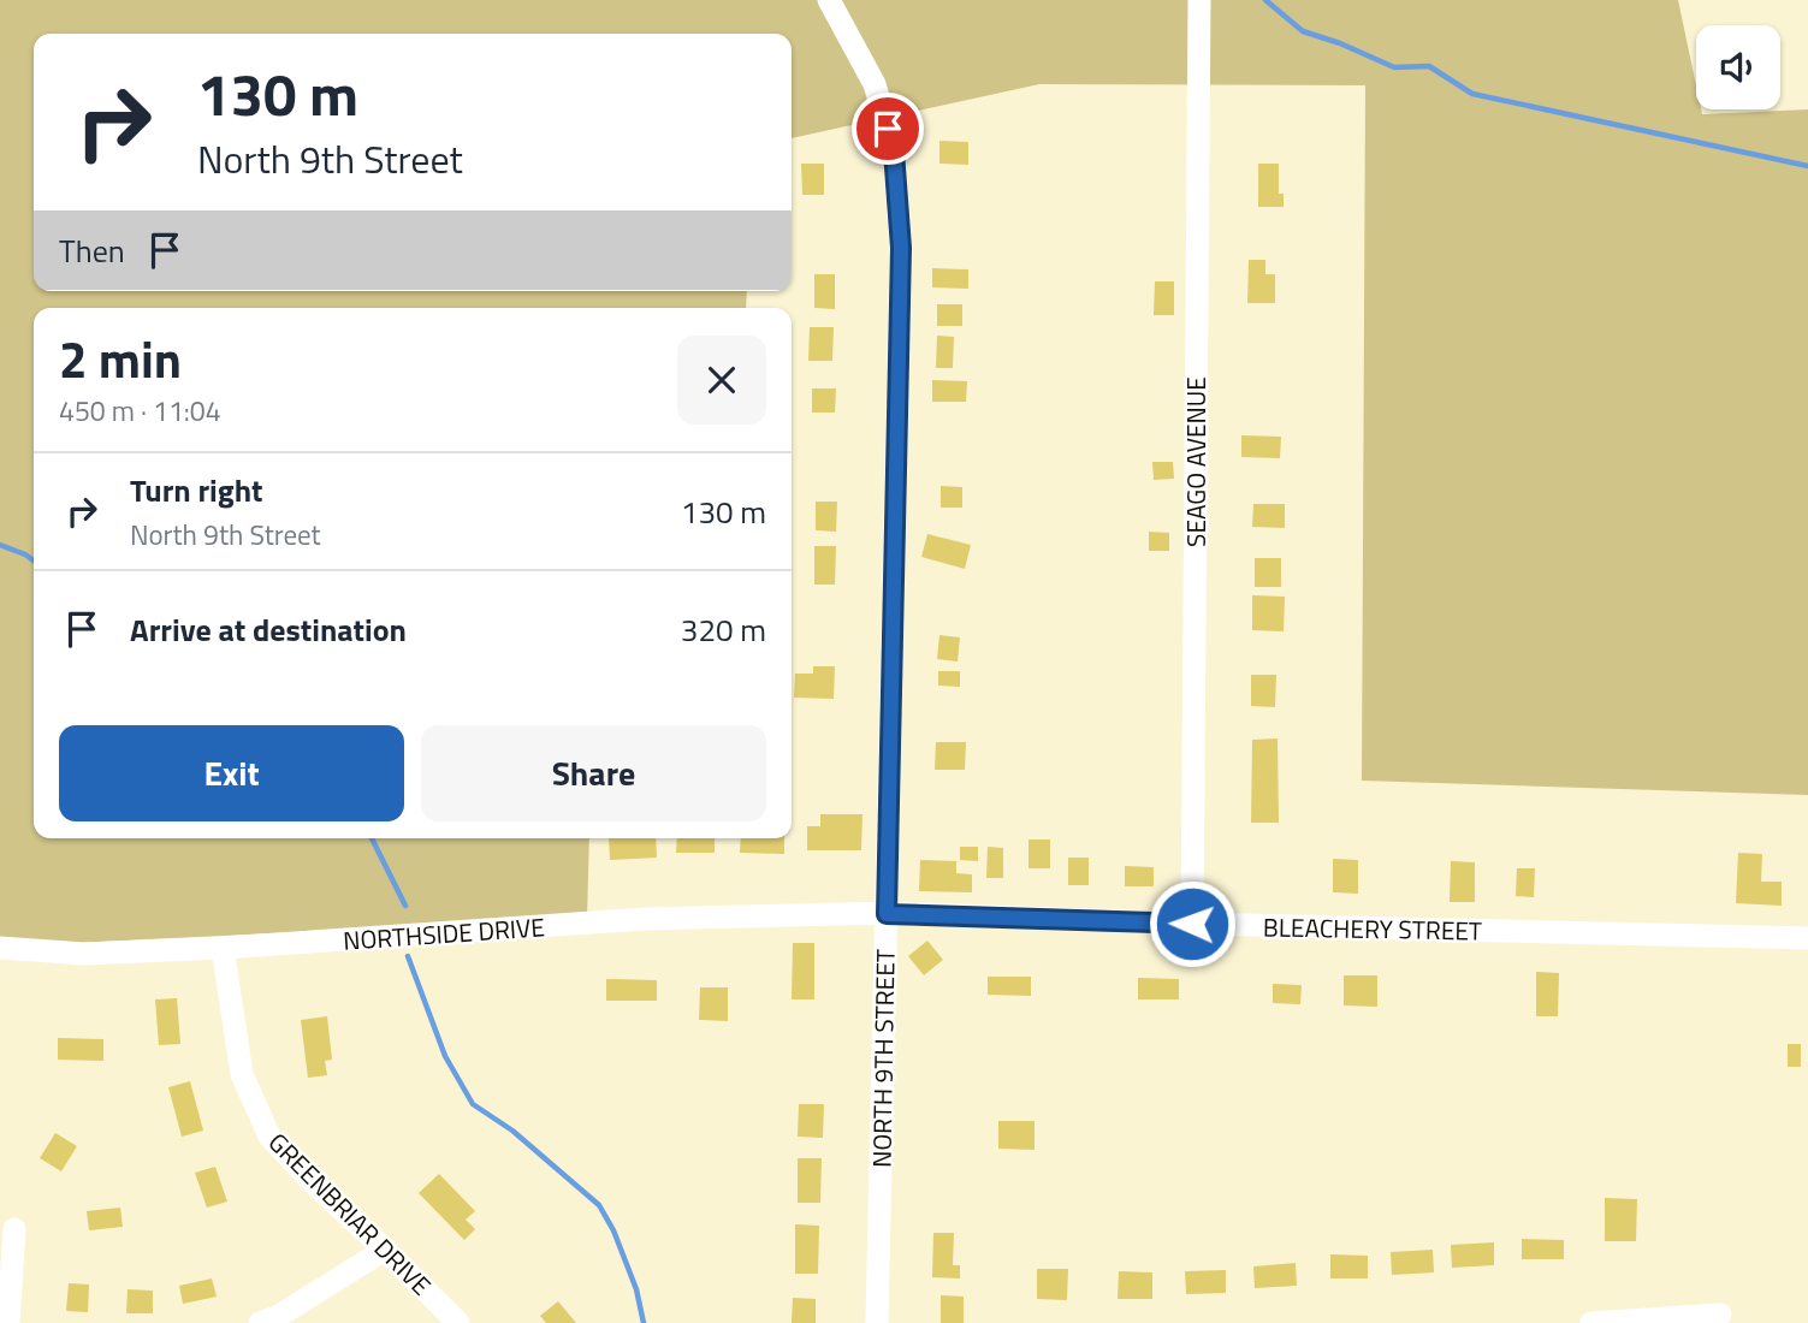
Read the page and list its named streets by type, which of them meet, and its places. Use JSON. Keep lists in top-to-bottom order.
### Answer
{
  "streets": {
    "street": [
      "SEAGO AVENUE",
      "BLEACHERY STREET",
      "NORTHSIDE DRIVE",
      "NORTH 9TH STREET",
      "GREENBRIAR DRIVE"
    ]
  },
  "crossings": [
    ["SEAGO AVENUE", "BLEACHERY STREET"],
    ["BLEACHERY STREET", "NORTHSIDE DRIVE"],
    ["BLEACHERY STREET", "NORTH 9TH STREET"],
    ["NORTHSIDE DRIVE", "NORTH 9TH STREET"],
    ["NORTHSIDE DRIVE", "GREENBRIAR DRIVE"]
  ],
  "page": {
    "turn": ["130 m", "North 9th Street"],
    "then": "Then",
    "heading": ["2 min", "450 m · 11:04"],
    "list": [
      {
        "name": "Turn right",
        "note": "North 9th Street",
        "value": "130 m"
      },
      {
        "name": "Arrive at destination",
        "value": "320 m"
      }
    ],
    "buttons": ["Exit", "Share"]
  }
}
